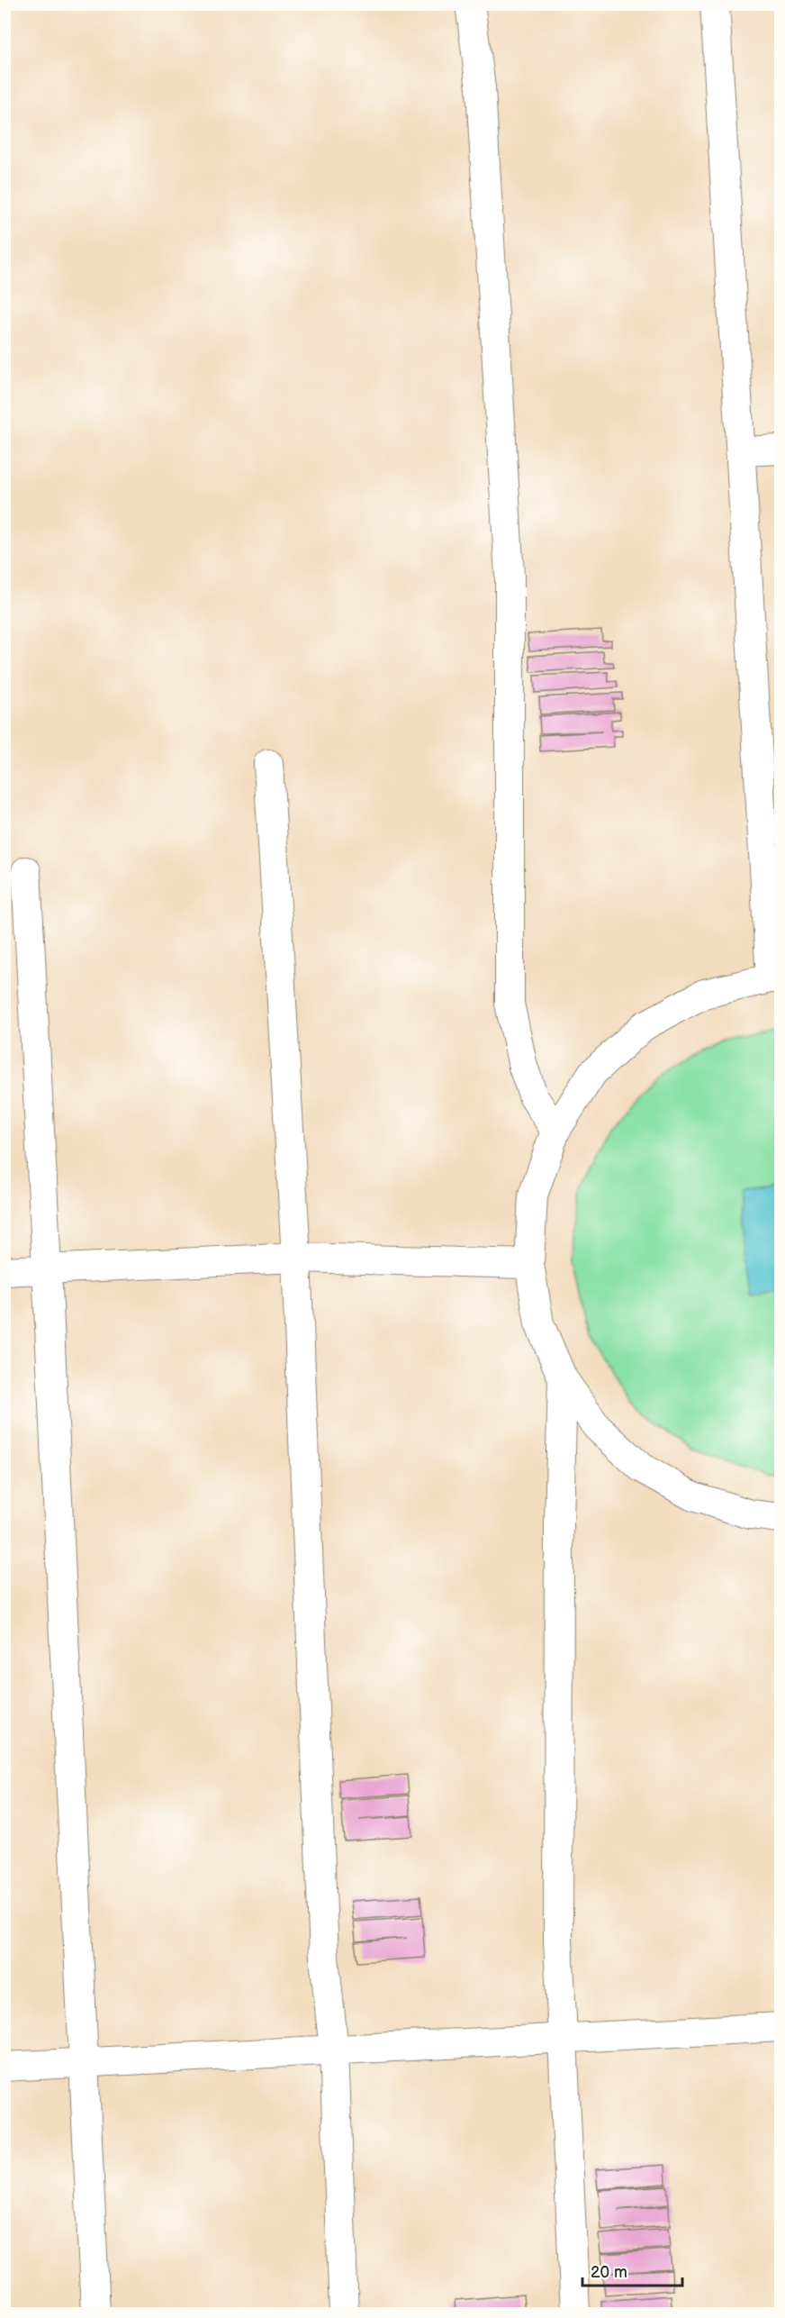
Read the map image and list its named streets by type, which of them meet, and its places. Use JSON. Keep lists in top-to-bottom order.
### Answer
{
  "scale_bar": "20 m"
}
